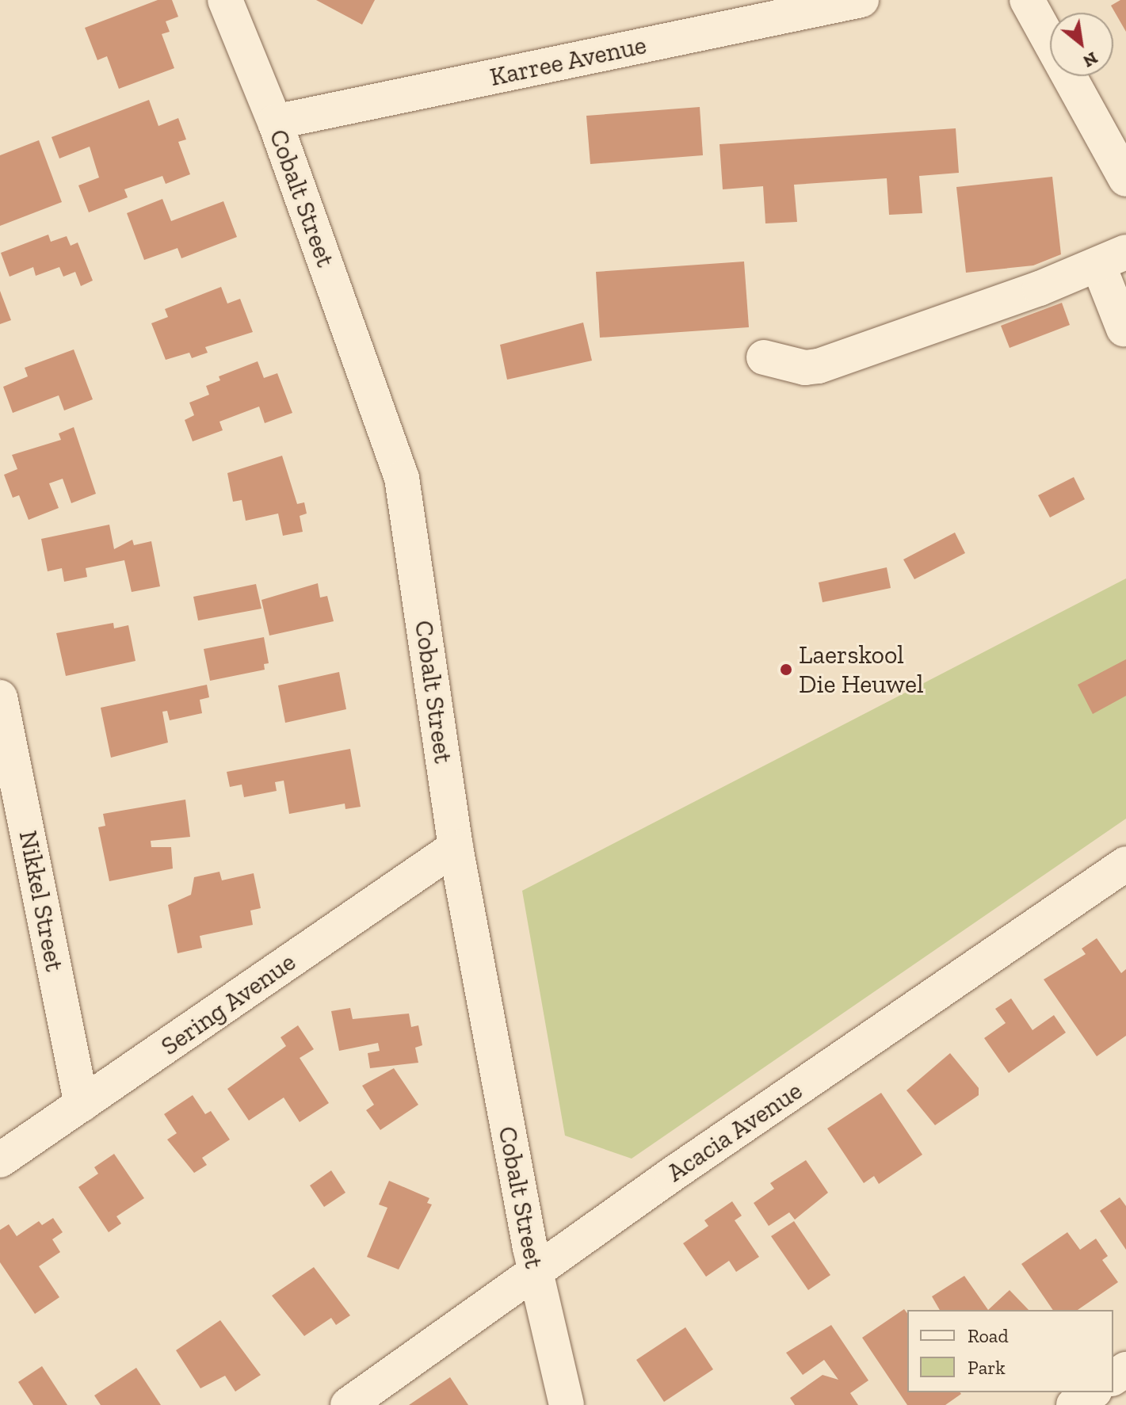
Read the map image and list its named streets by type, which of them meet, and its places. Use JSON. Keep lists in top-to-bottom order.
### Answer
{
  "streets": {
    "street": [
      "Karree Avenue",
      "Cobalt Street",
      "Nikkel Street",
      "Sering Avenue",
      "Acacia Avenue"
    ]
  },
  "crossings": [
    ["Karree Avenue", "Cobalt Street"],
    ["Cobalt Street", "Sering Avenue"],
    ["Cobalt Street", "Acacia Avenue"],
    ["Nikkel Street", "Sering Avenue"]
  ],
  "places": ["Laerskool Die Heuwel"],
  "legend": ["Road", "Park"],
  "north": "bottom right"
}
